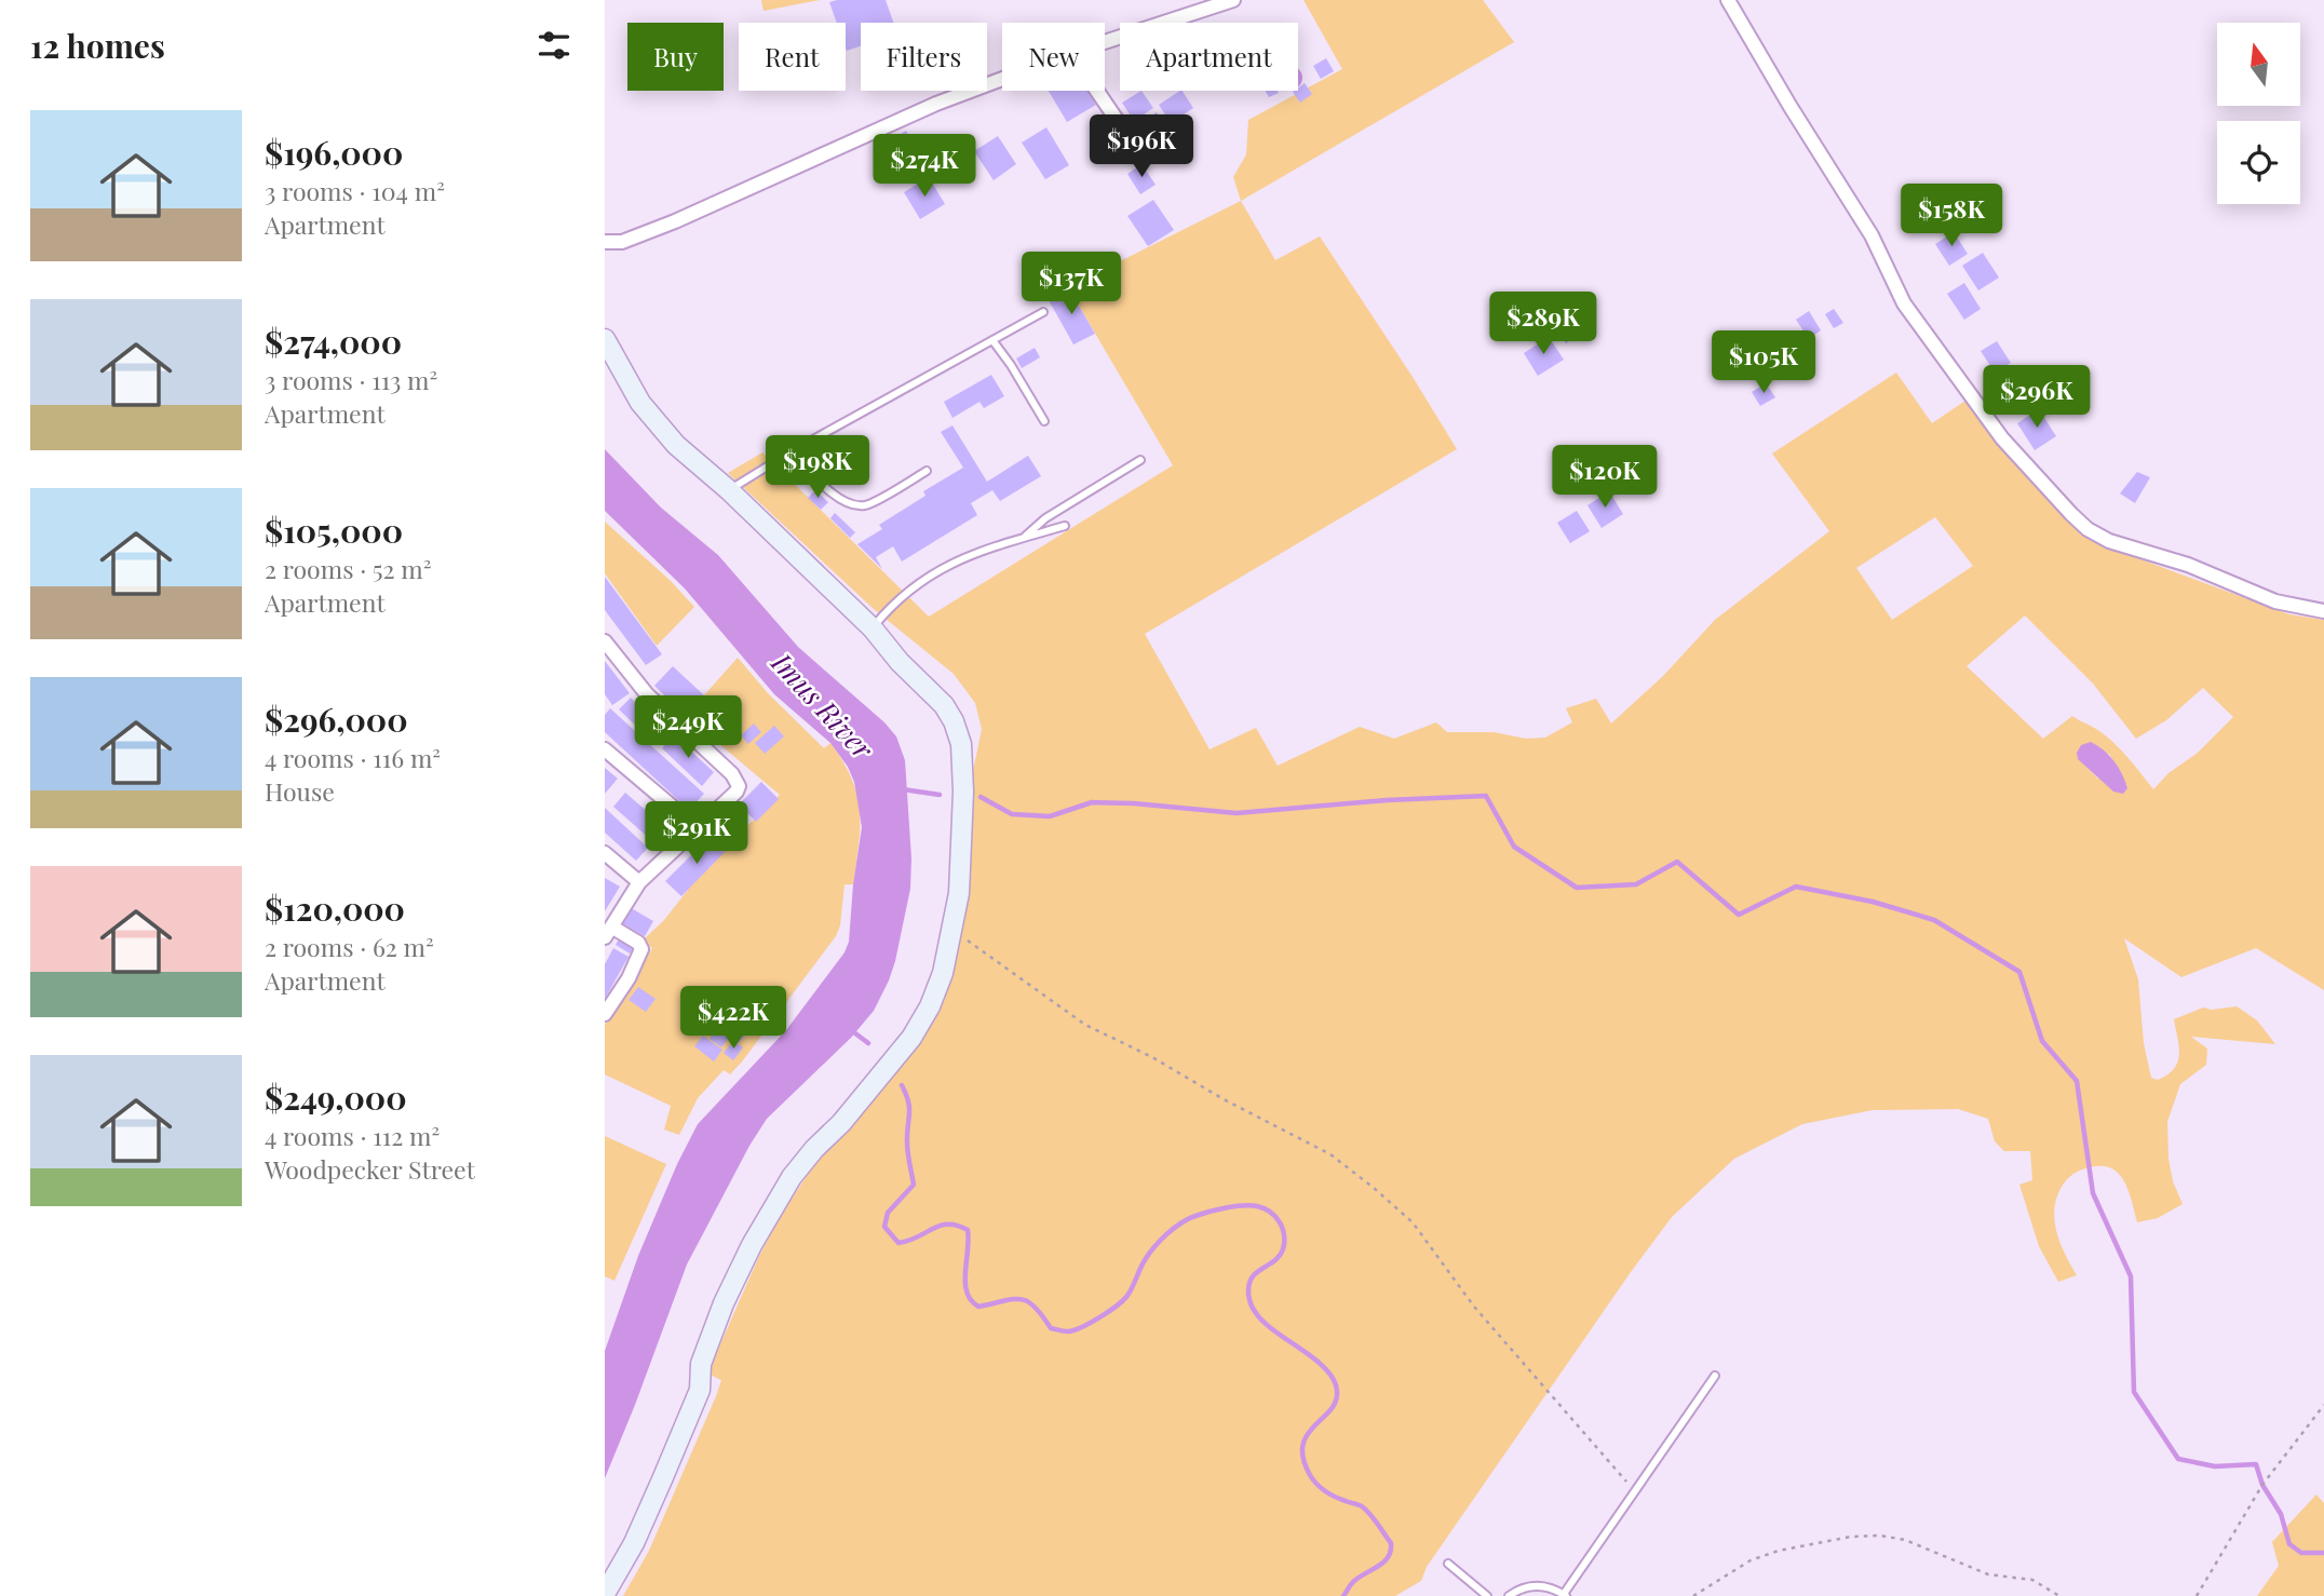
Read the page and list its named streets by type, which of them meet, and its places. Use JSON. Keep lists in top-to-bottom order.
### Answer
{
  "water": ["Imus River"],
  "north": "top",
  "page": {
    "heading": "12 homes",
    "chip": [
      "Buy",
      "Rent",
      "Filters",
      "New",
      "Apartment"
    ],
    "list": [
      {
        "name": "$196,000",
        "note": "3 rooms · 104 m² · Apartment"
      },
      {
        "name": "$274,000",
        "note": "3 rooms · 113 m² · Apartment"
      },
      {
        "name": "$105,000",
        "note": "2 rooms · 52 m² · Apartment"
      },
      {
        "name": "$296,000",
        "note": "4 rooms · 116 m² · House"
      },
      {
        "name": "$120,000",
        "note": "2 rooms · 62 m² · Apartment"
      },
      {
        "name": "$249,000",
        "note": "4 rooms · 112 m² · Woodpecker Street"
      }
    ],
    "price": [
      "$196K",
      "$274K",
      "$158K",
      "$137K",
      "$289K",
      "$105K",
      "$296K",
      "$198K",
      "$120K",
      "$249K",
      "$291K",
      "$422K"
    ]
  }
}
